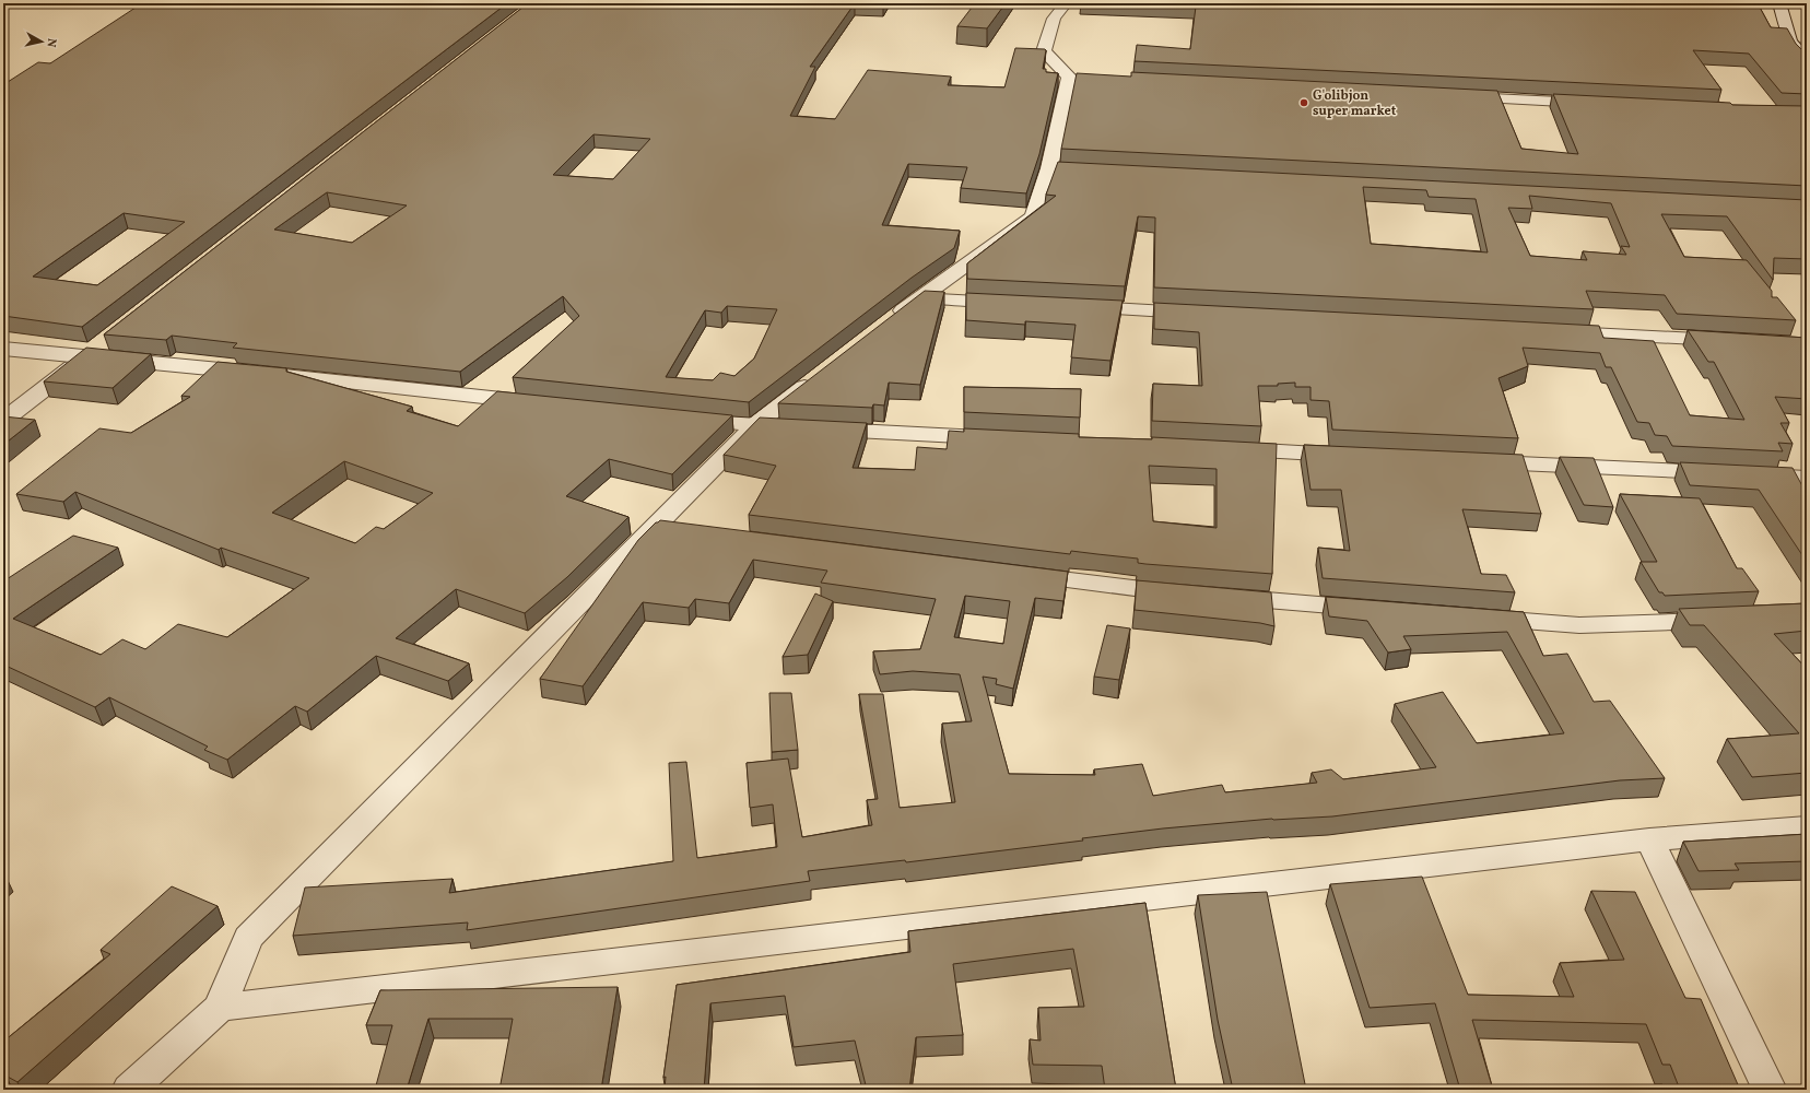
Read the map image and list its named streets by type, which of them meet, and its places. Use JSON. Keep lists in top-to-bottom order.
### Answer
{
  "places": ["G'olibjon super market"],
  "north": "right"
}
